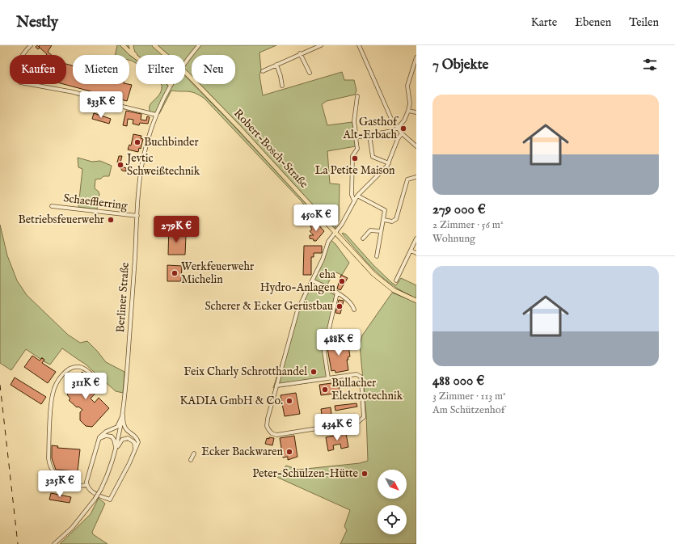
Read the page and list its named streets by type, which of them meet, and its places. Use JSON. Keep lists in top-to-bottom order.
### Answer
{
  "streets": {
    "main road": ["Robert-Bosch-Straße"],
    "street": ["Schaefflerring", "Berliner Straße"]
  },
  "crossings": [
    ["Schaefflerring", "Berliner Straße"]
  ],
  "places": [
    "Gasthof Alt-Erbach",
    "Buchbinder",
    "La Petite Maison",
    "Jevtic Schweißtechnik",
    "Betriebsfeuerwehr",
    "Werkfeuerwehr Michelin",
    "eha Hydro-Anlagen",
    "Scherer & Ecker Gerüstbau",
    "Feix Charly Schrotthandel",
    "Bullacher Elektrotechnik",
    "KADIA GmbH & Co.",
    "Ecker Backwaren",
    "Peter-Schulzen-Hütte"
  ],
  "north": "bottom right",
  "page": {
    "header": "Nestly",
    "nav": ["Karte", "Ebenen", "Teilen"],
    "heading": "7 Objekte",
    "chip": [
      "Kaufen",
      "Mieten",
      "Filter",
      "Neu"
    ],
    "list": [
      {
        "name": "279 000 €",
        "note": "2 Zimmer · 56 m² · Wohnung"
      },
      {
        "name": "488 000 €",
        "note": "3 Zimmer · 113 m² · Am Schützenhof"
      }
    ],
    "price": [
      "833K €",
      "450K €",
      "279K €",
      "488K €",
      "311K €",
      "434K €",
      "325K €"
    ]
  }
}
